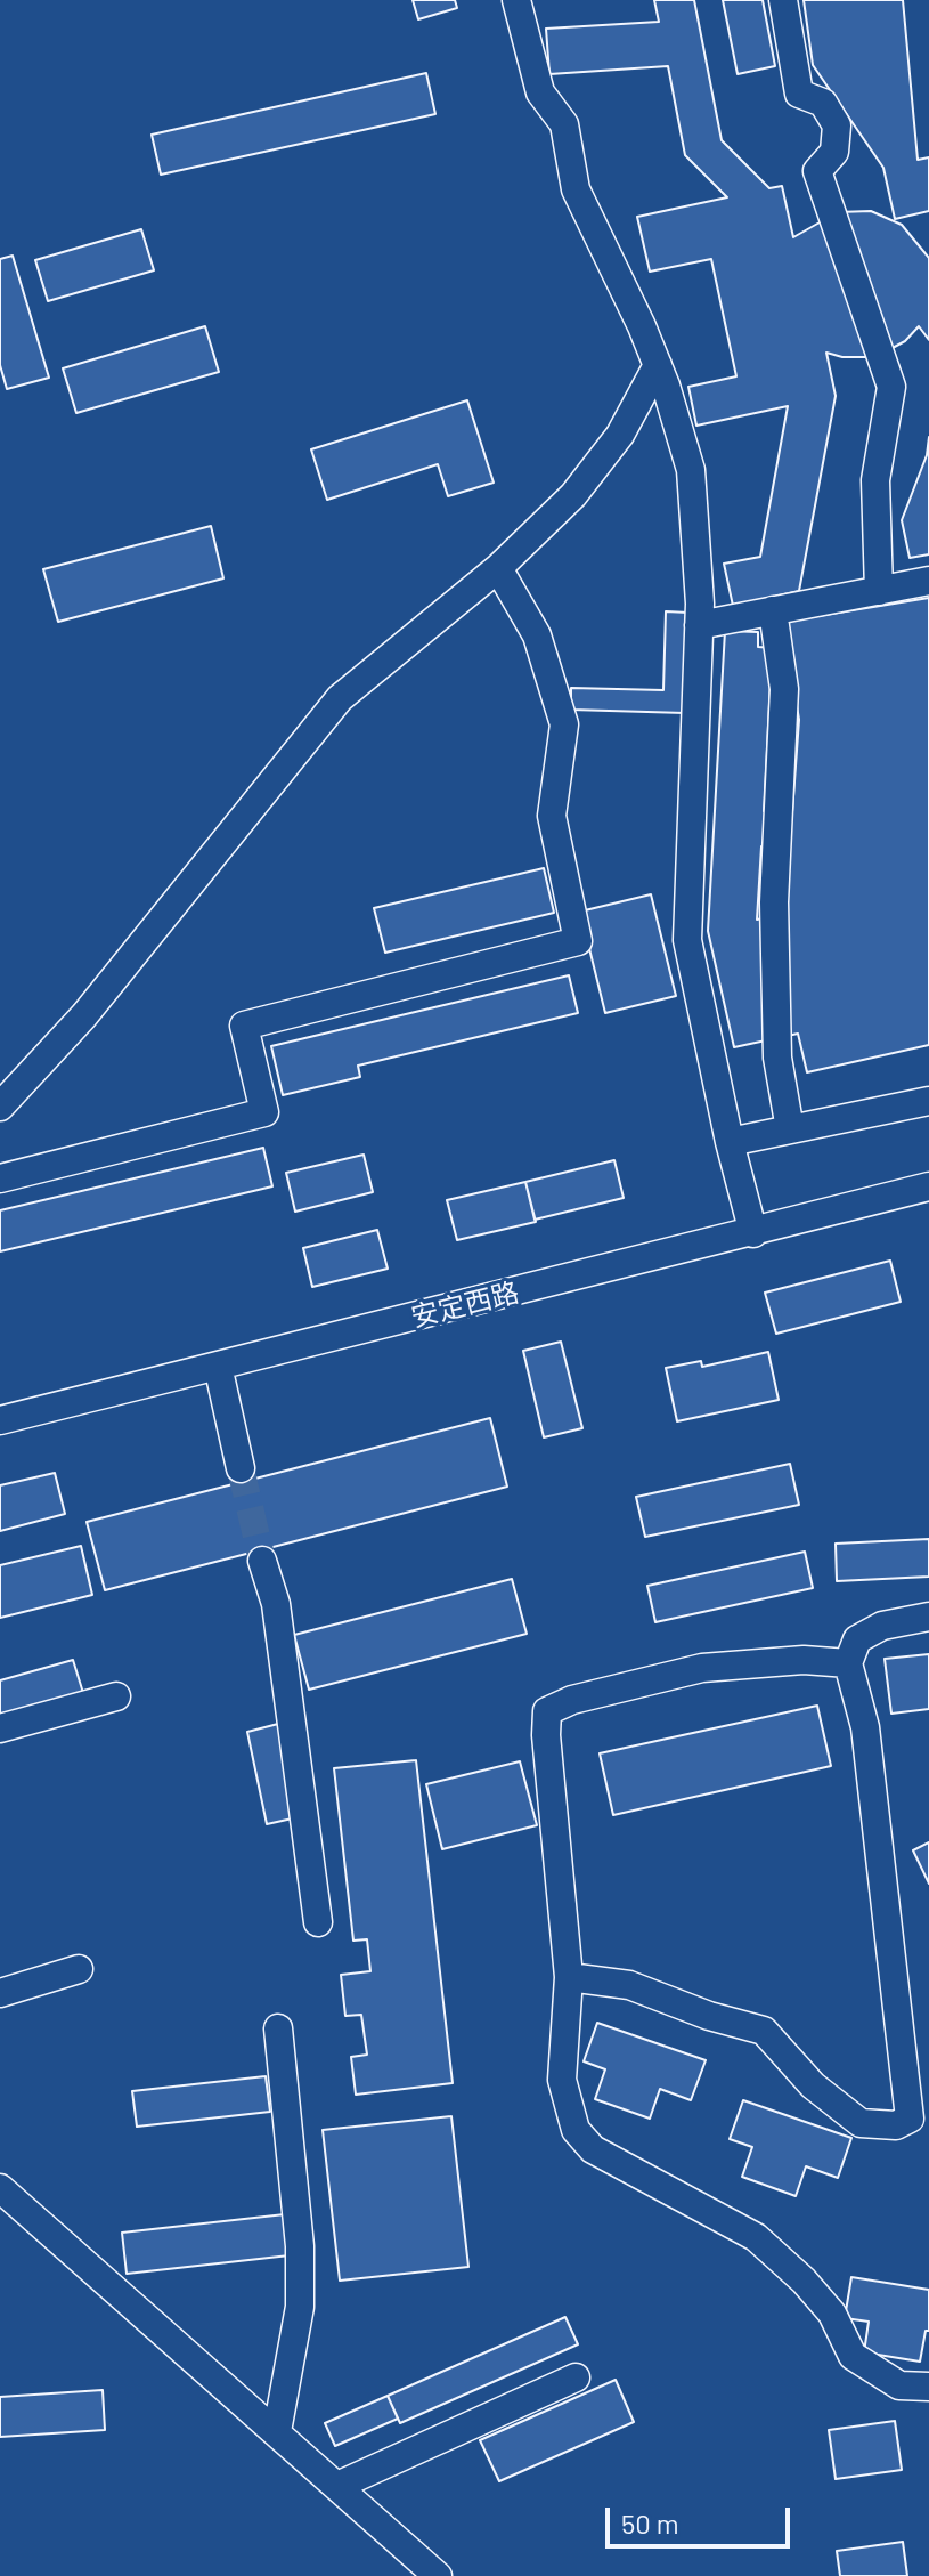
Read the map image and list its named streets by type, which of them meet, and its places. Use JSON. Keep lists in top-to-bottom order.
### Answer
{
  "streets": {
    "street": ["安定西路"]
  },
  "scale_bar": "50 m"
}
